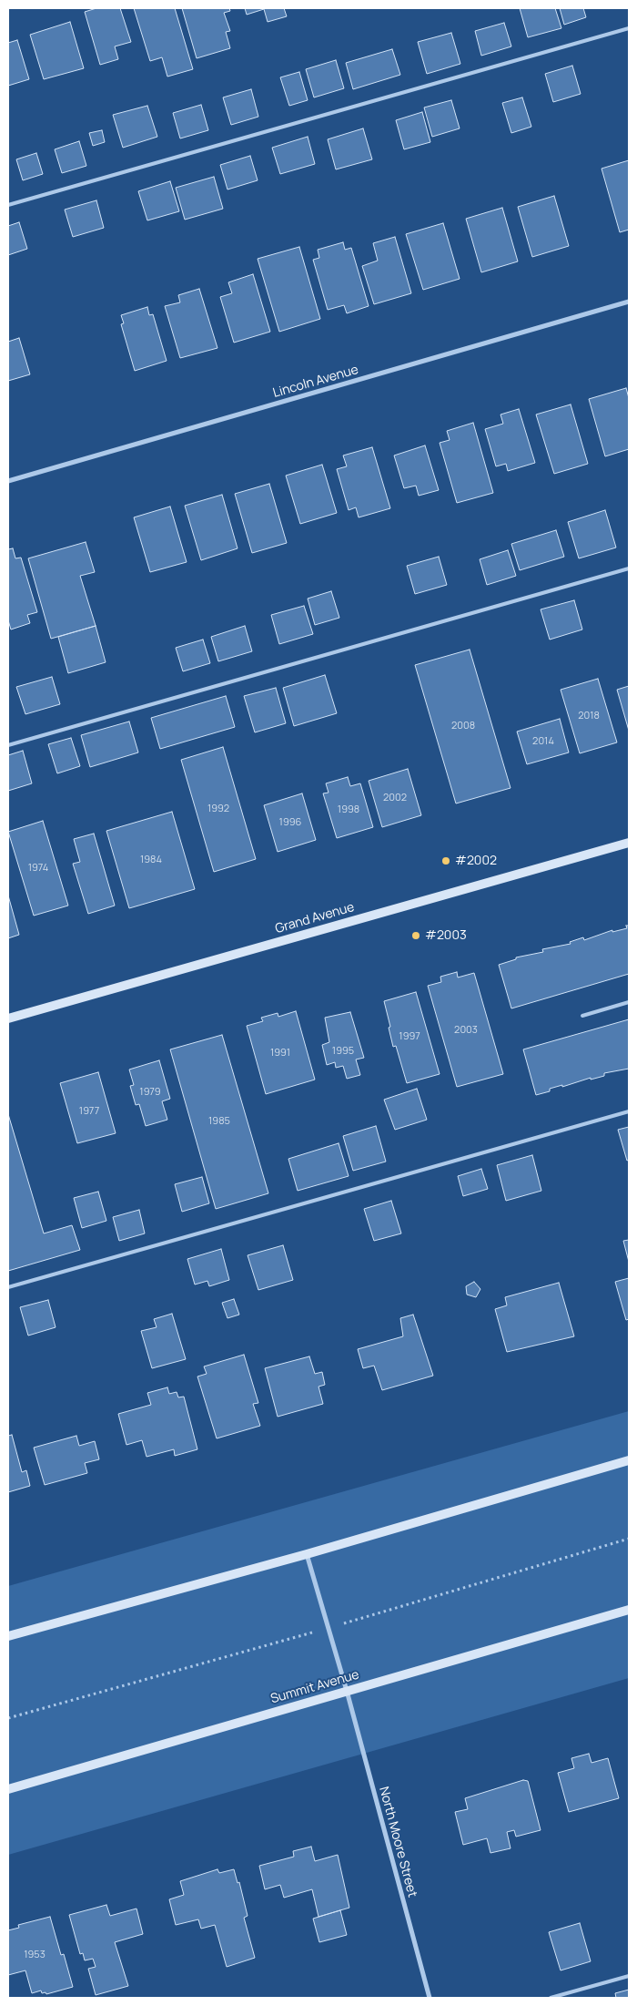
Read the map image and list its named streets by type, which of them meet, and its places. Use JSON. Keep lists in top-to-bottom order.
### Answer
{
  "streets": {
    "street": [
      "Lincoln Avenue",
      "Grand Avenue",
      "Summit Avenue",
      "North Moore Street"
    ]
  },
  "crossings": [
    ["Summit Avenue", "North Moore Street"]
  ],
  "places": ["#2002", "#2003"],
  "house_numbers": [
    "2018",
    "2008",
    "2014",
    "2002",
    "1992",
    "1998",
    "1996",
    "1984",
    "1974",
    "2003",
    "1997",
    "1995",
    "1991",
    "1979",
    "1977",
    "1985",
    "1953"
  ]
}
